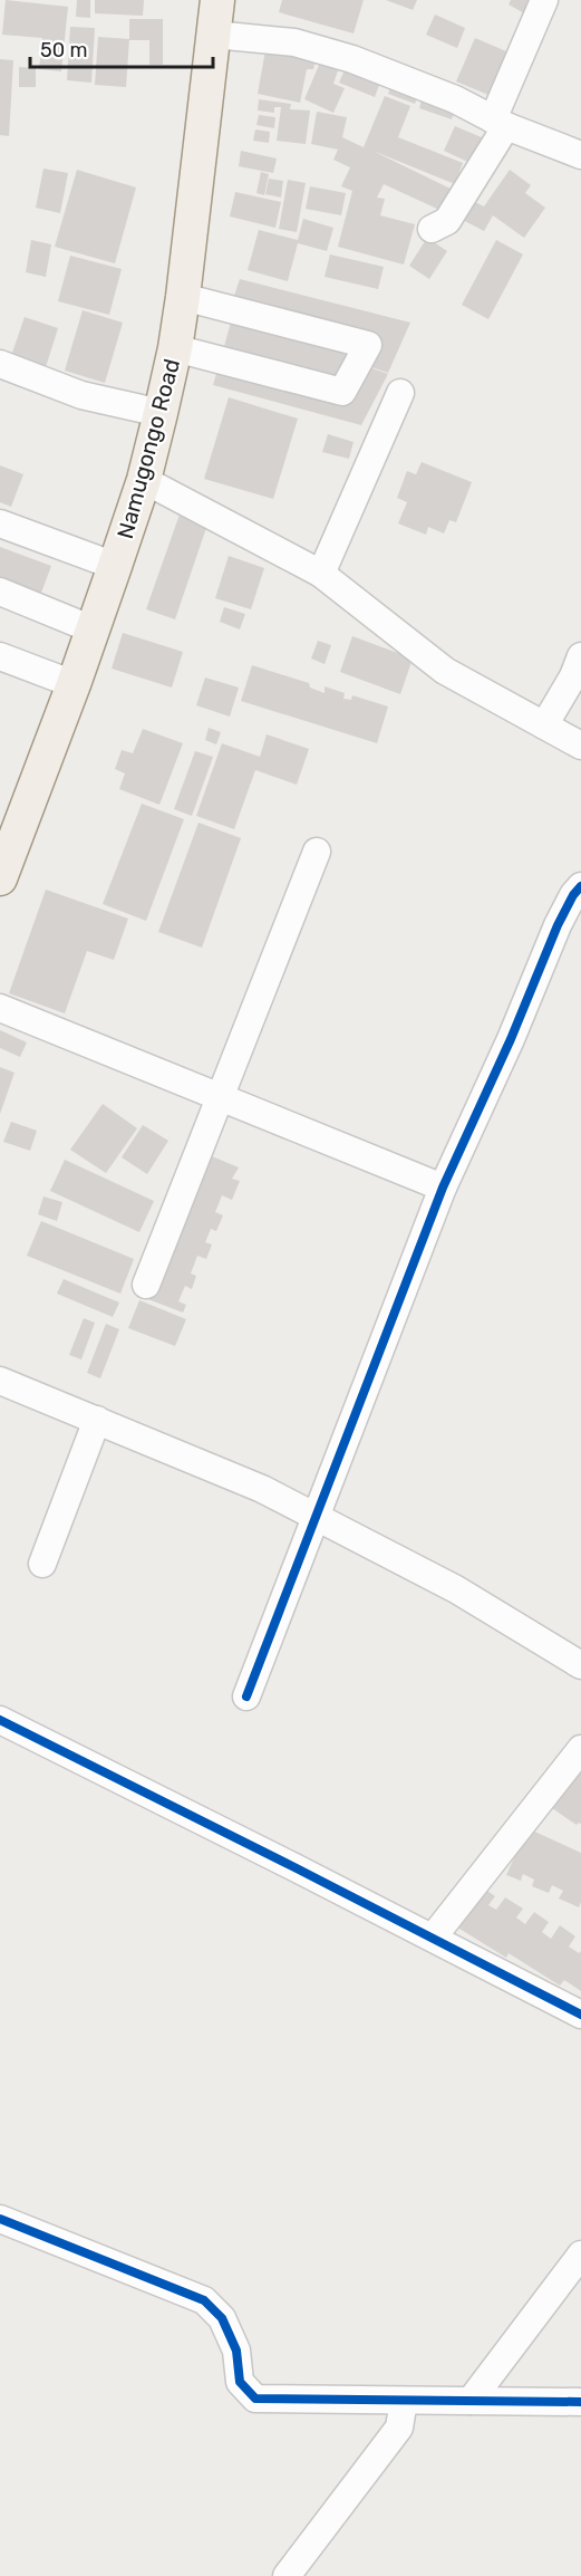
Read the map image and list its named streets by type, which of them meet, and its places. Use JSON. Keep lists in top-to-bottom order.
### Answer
{
  "streets": {
    "main road": ["Namugongo Road"]
  },
  "scale_bar": "50 m"
}
